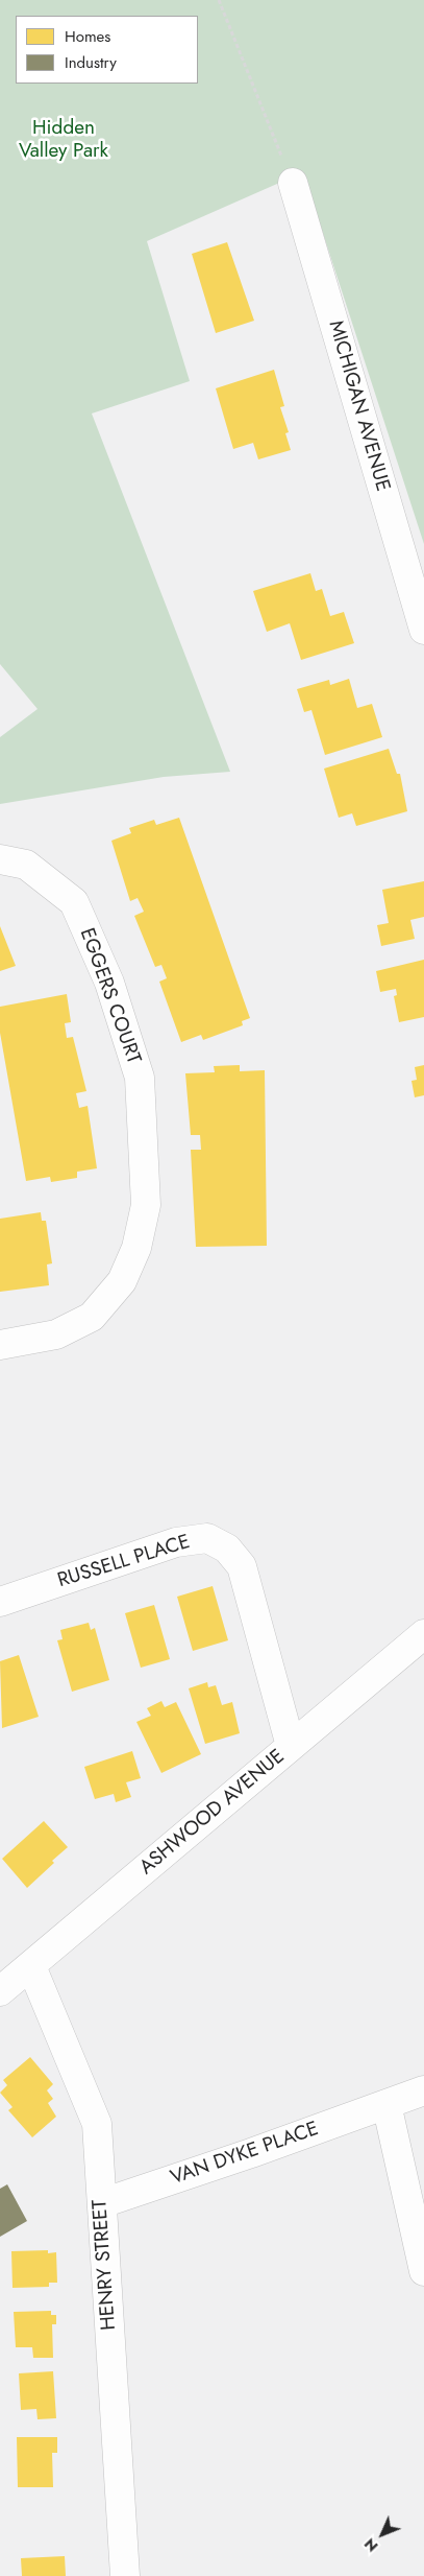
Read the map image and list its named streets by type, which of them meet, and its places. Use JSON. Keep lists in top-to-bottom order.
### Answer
{
  "streets": {
    "street": [
      "MICHIGAN AVENUE",
      "EGGERS COURT",
      "RUSSELL PLACE",
      "ASHWOOD AVENUE",
      "VAN DYKE PLACE",
      "HENRY STREET"
    ]
  },
  "crossings": [
    ["RUSSELL PLACE", "ASHWOOD AVENUE"],
    ["ASHWOOD AVENUE", "HENRY STREET"],
    ["VAN DYKE PLACE", "HENRY STREET"]
  ],
  "parks": ["Hidden Valley Park"],
  "legend": ["Homes", "Industry"],
  "north": "bottom left"
}
